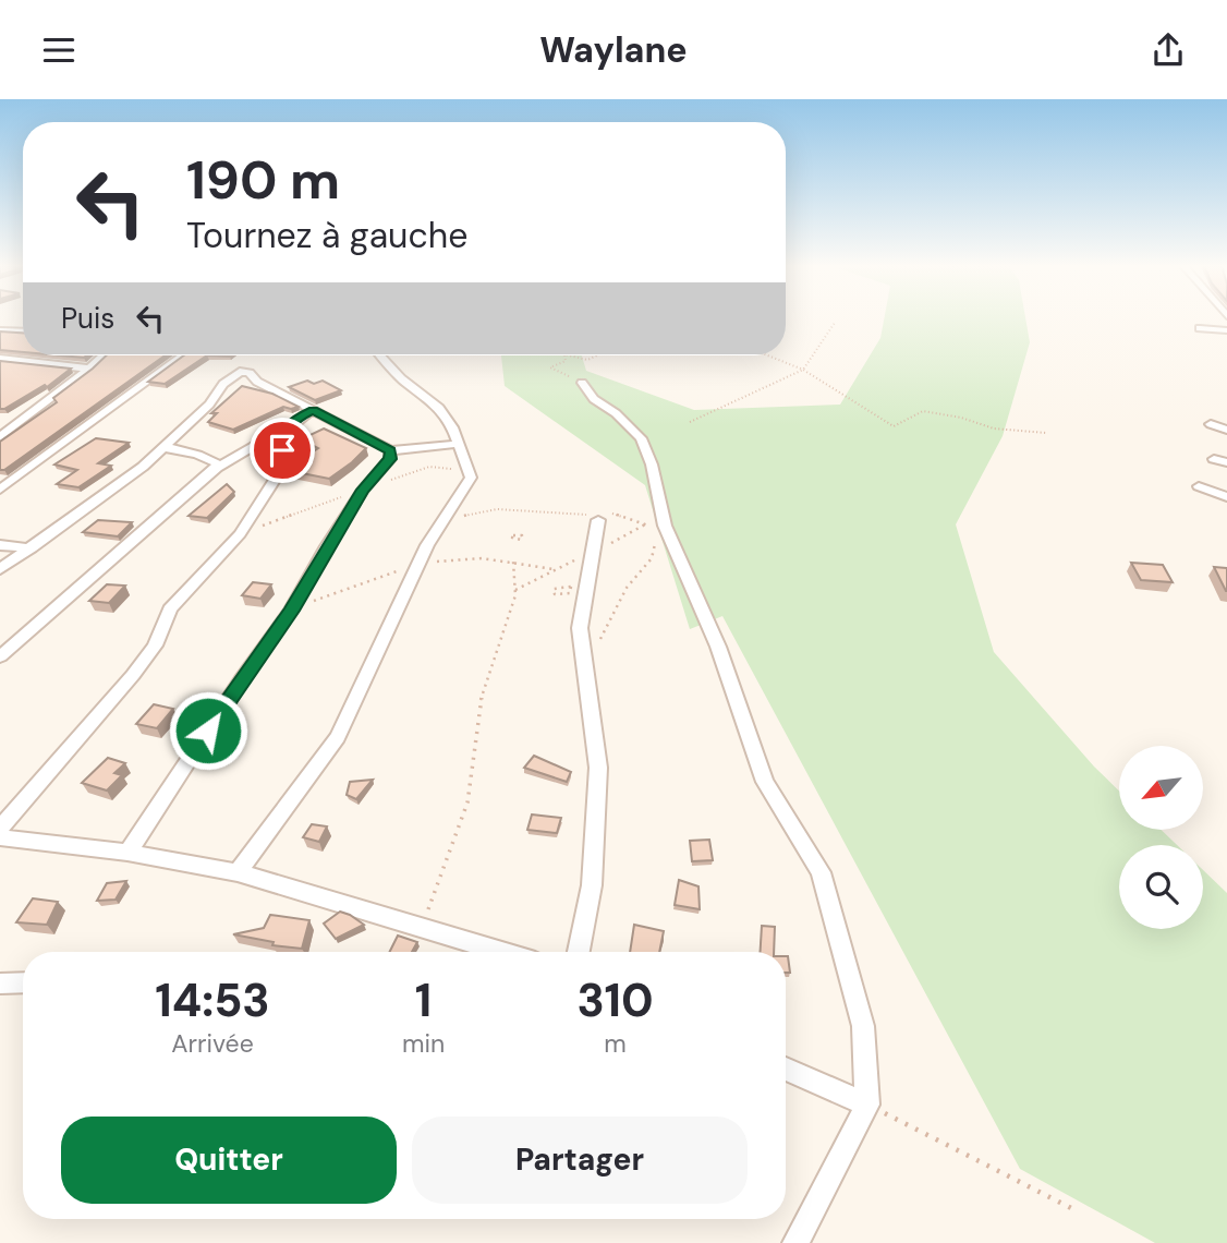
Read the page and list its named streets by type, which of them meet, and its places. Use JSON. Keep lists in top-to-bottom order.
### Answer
{
  "north": "bottom left",
  "page": {
    "header": "Waylane",
    "turn": ["190 m", "Tournez à gauche"],
    "then": "Puis",
    "eta": [
      "14:53",
      "Arrivée",
      "1",
      "min",
      "310",
      "m"
    ],
    "buttons": ["Quitter", "Partager"]
  }
}
